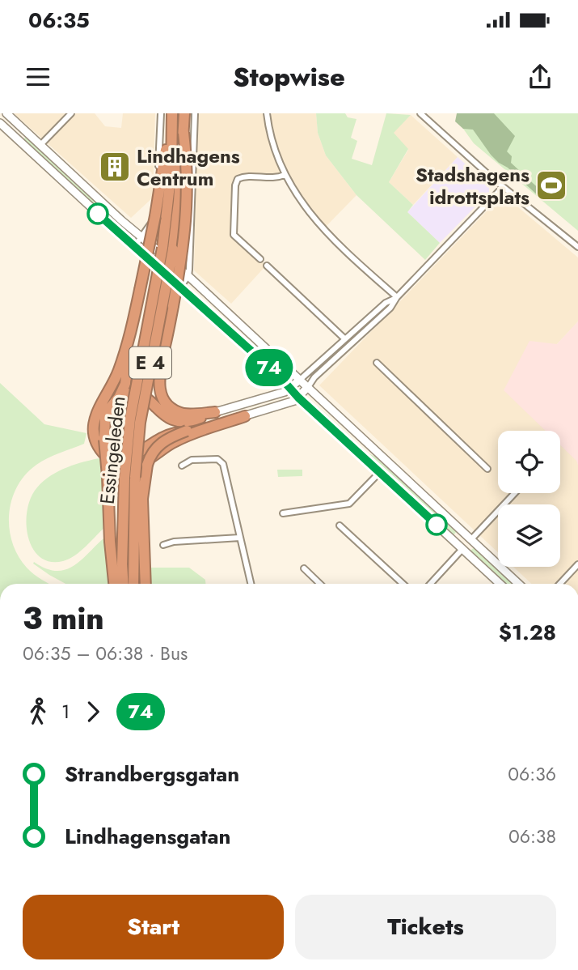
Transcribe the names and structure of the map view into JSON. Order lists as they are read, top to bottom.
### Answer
{
  "streets": {
    "highway": ["E 4", "Essingeleden"]
  },
  "crossings": [
    ["E 4", "Essingeleden"]
  ],
  "places": {
    "building": ["Lindhagens Centrum"],
    "sports": ["Stadshagens idrottsplats"]
  },
  "lines": ["bus line 74"],
  "page": {
    "status": "06:35",
    "header": "Stopwise",
    "on_map": "74",
    "heading": ["3 min", "06:35 – 06:38 · Bus", "$1.28"],
    "legs": ["1", "74"],
    "list": [
      {
        "name": "Strandbergsgatan",
        "value": "06:36"
      },
      {
        "name": "Lindhagensgatan",
        "value": "06:38"
      }
    ],
    "buttons": ["Start", "Tickets"]
  }
}
